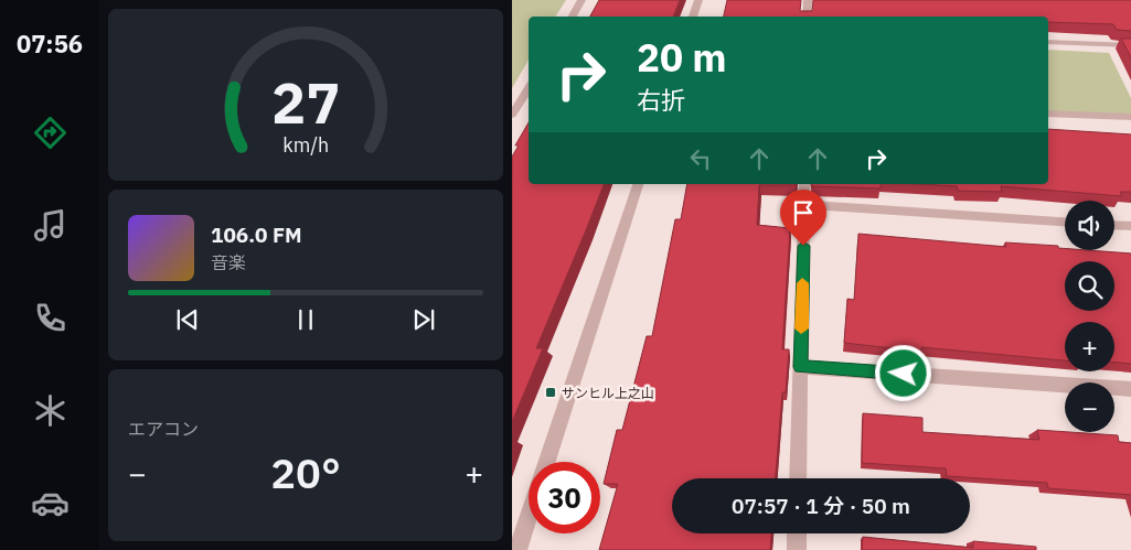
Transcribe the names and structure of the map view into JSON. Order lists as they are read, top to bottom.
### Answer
{
  "places": {
    "transit": ["サンヒル上之山"]
  },
  "page": {
    "tabs": "07:56",
    "turn": ["20 m", "右折"],
    "map_buttons": ["+", "−"],
    "song": ["106.0 FM", "音楽"],
    "tile": "エアコン",
    "heat": ["−", "20°", "+"],
    "limit": "30",
    "trip": "07:57 · 1 分 · 50 m",
    "gauge": ["27", "km/h"]
  }
}
